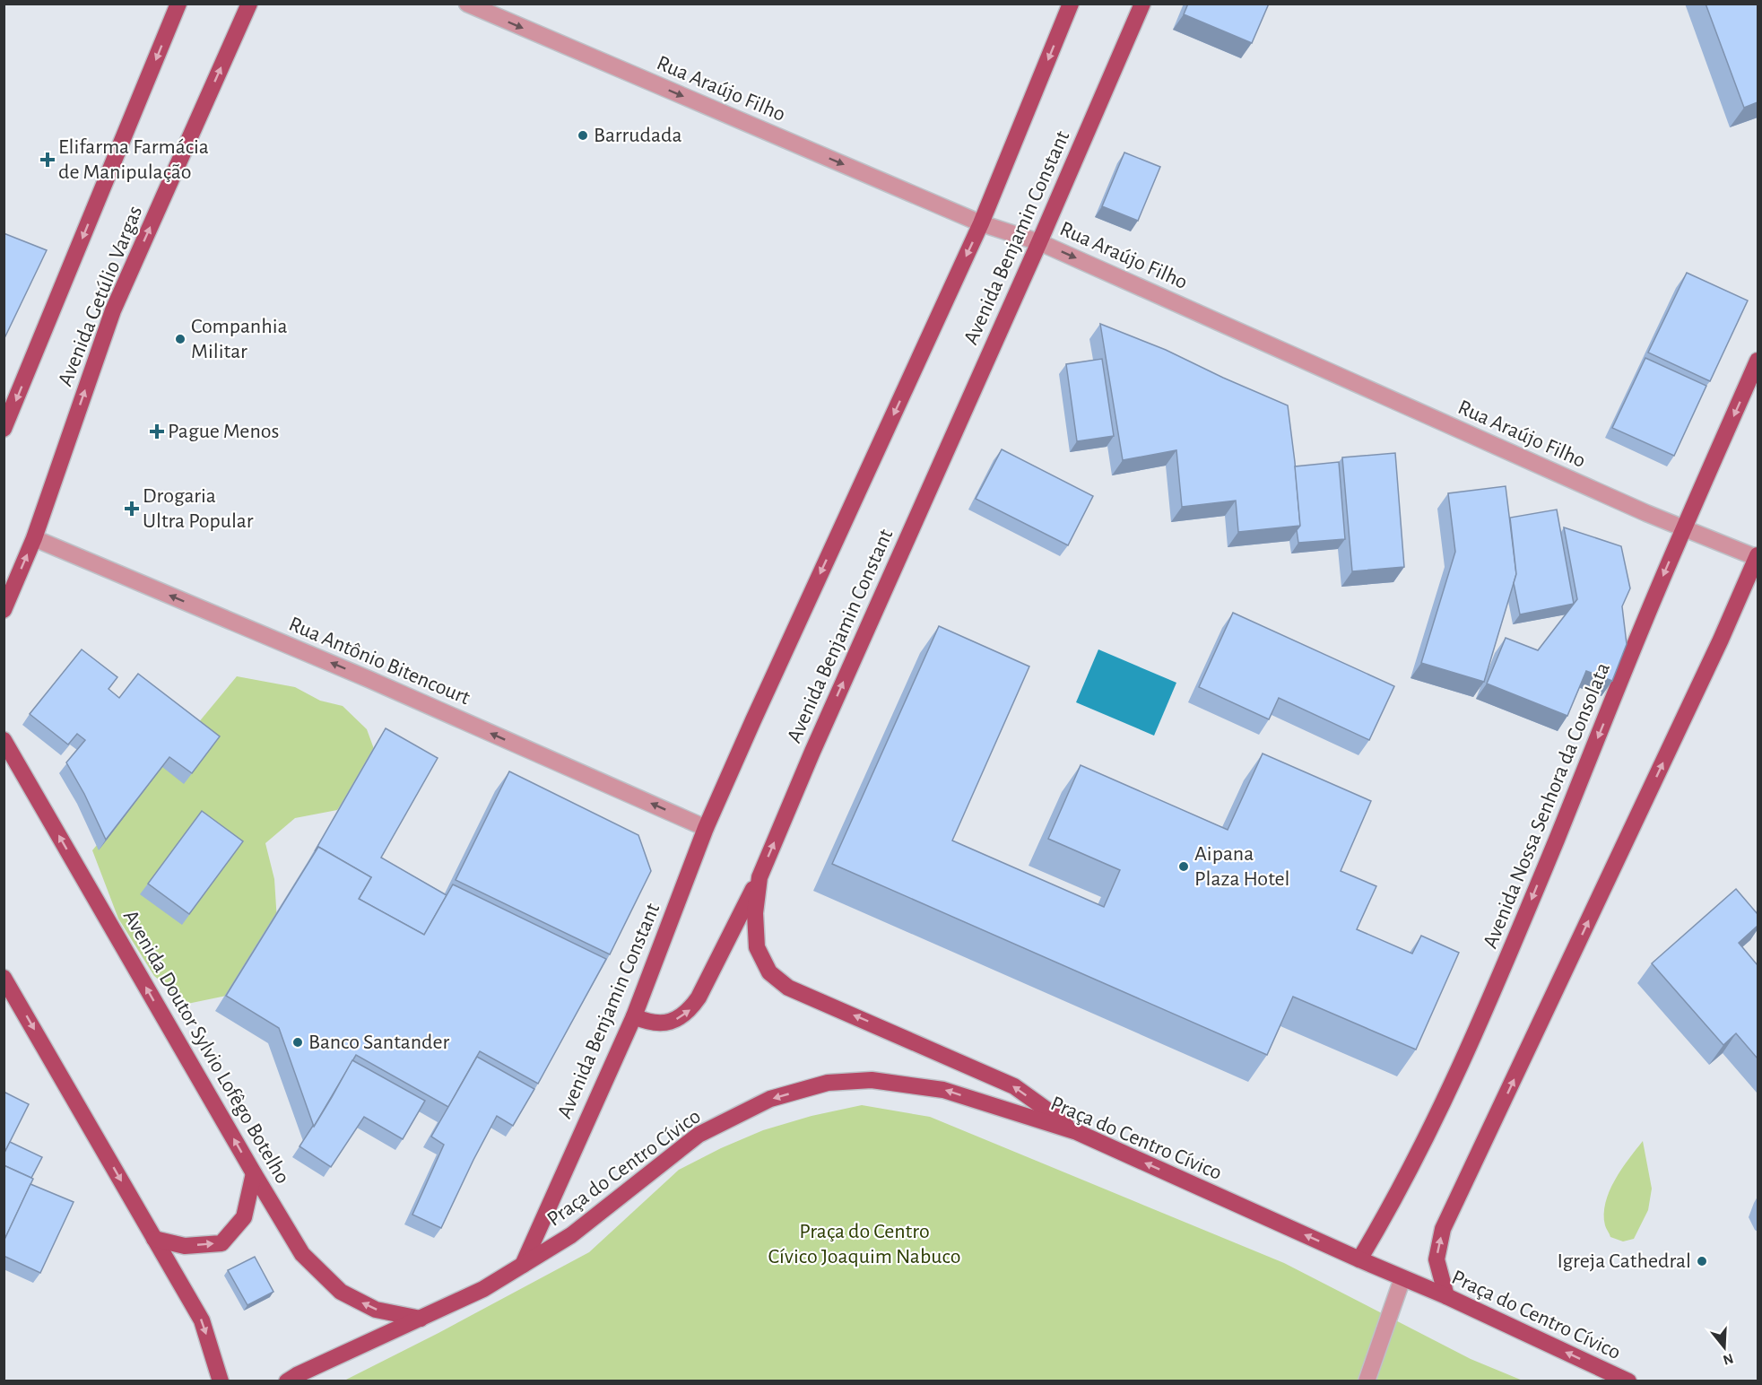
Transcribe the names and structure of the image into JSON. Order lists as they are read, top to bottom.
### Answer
{
  "streets": {
    "main road": [
      "Avenida Benjamin Constant",
      "Avenida Getúlio Vargas",
      "Avenida Nossa Senhora da Consolata",
      "Avenida Doutor Sylvio Lofêgo Botelho",
      "Praça do Centro Cívico"
    ],
    "street": ["Rua Araújo Filho", "Rua Antônio Bitencourt"]
  },
  "crossings": [
    ["Rua Araújo Filho", "Avenida Benjamin Constant"],
    ["Rua Araújo Filho", "Avenida Nossa Senhora da Consolata"],
    ["Avenida Benjamin Constant", "Rua Antônio Bitencourt"],
    ["Avenida Benjamin Constant", "Praça do Centro Cívico"],
    ["Avenida Getúlio Vargas", "Rua Antônio Bitencourt"],
    ["Avenida Nossa Senhora da Consolata", "Praça do Centro Cívico"],
    ["Avenida Doutor Sylvio Lofêgo Botelho", "Praça do Centro Cívico"]
  ],
  "one_way": ["Rua Araújo Filho", "Rua Antônio Bitencourt", "Praça do Centro Cívico"],
  "parks": ["Praça do Centro Cívico Joaquim Nabuco"],
  "places": {
    "other": [
      "Barrudada",
      "Companhia Militar",
      "Aipana Plaza Hotel",
      "Banco Santander",
      "Igreja Cathedral"
    ],
    "health": ["Elifarma Farmácia de Manipulação", "Pague Menos", "Drogaria Ultra Popular"]
  },
  "north": "bottom"
}
